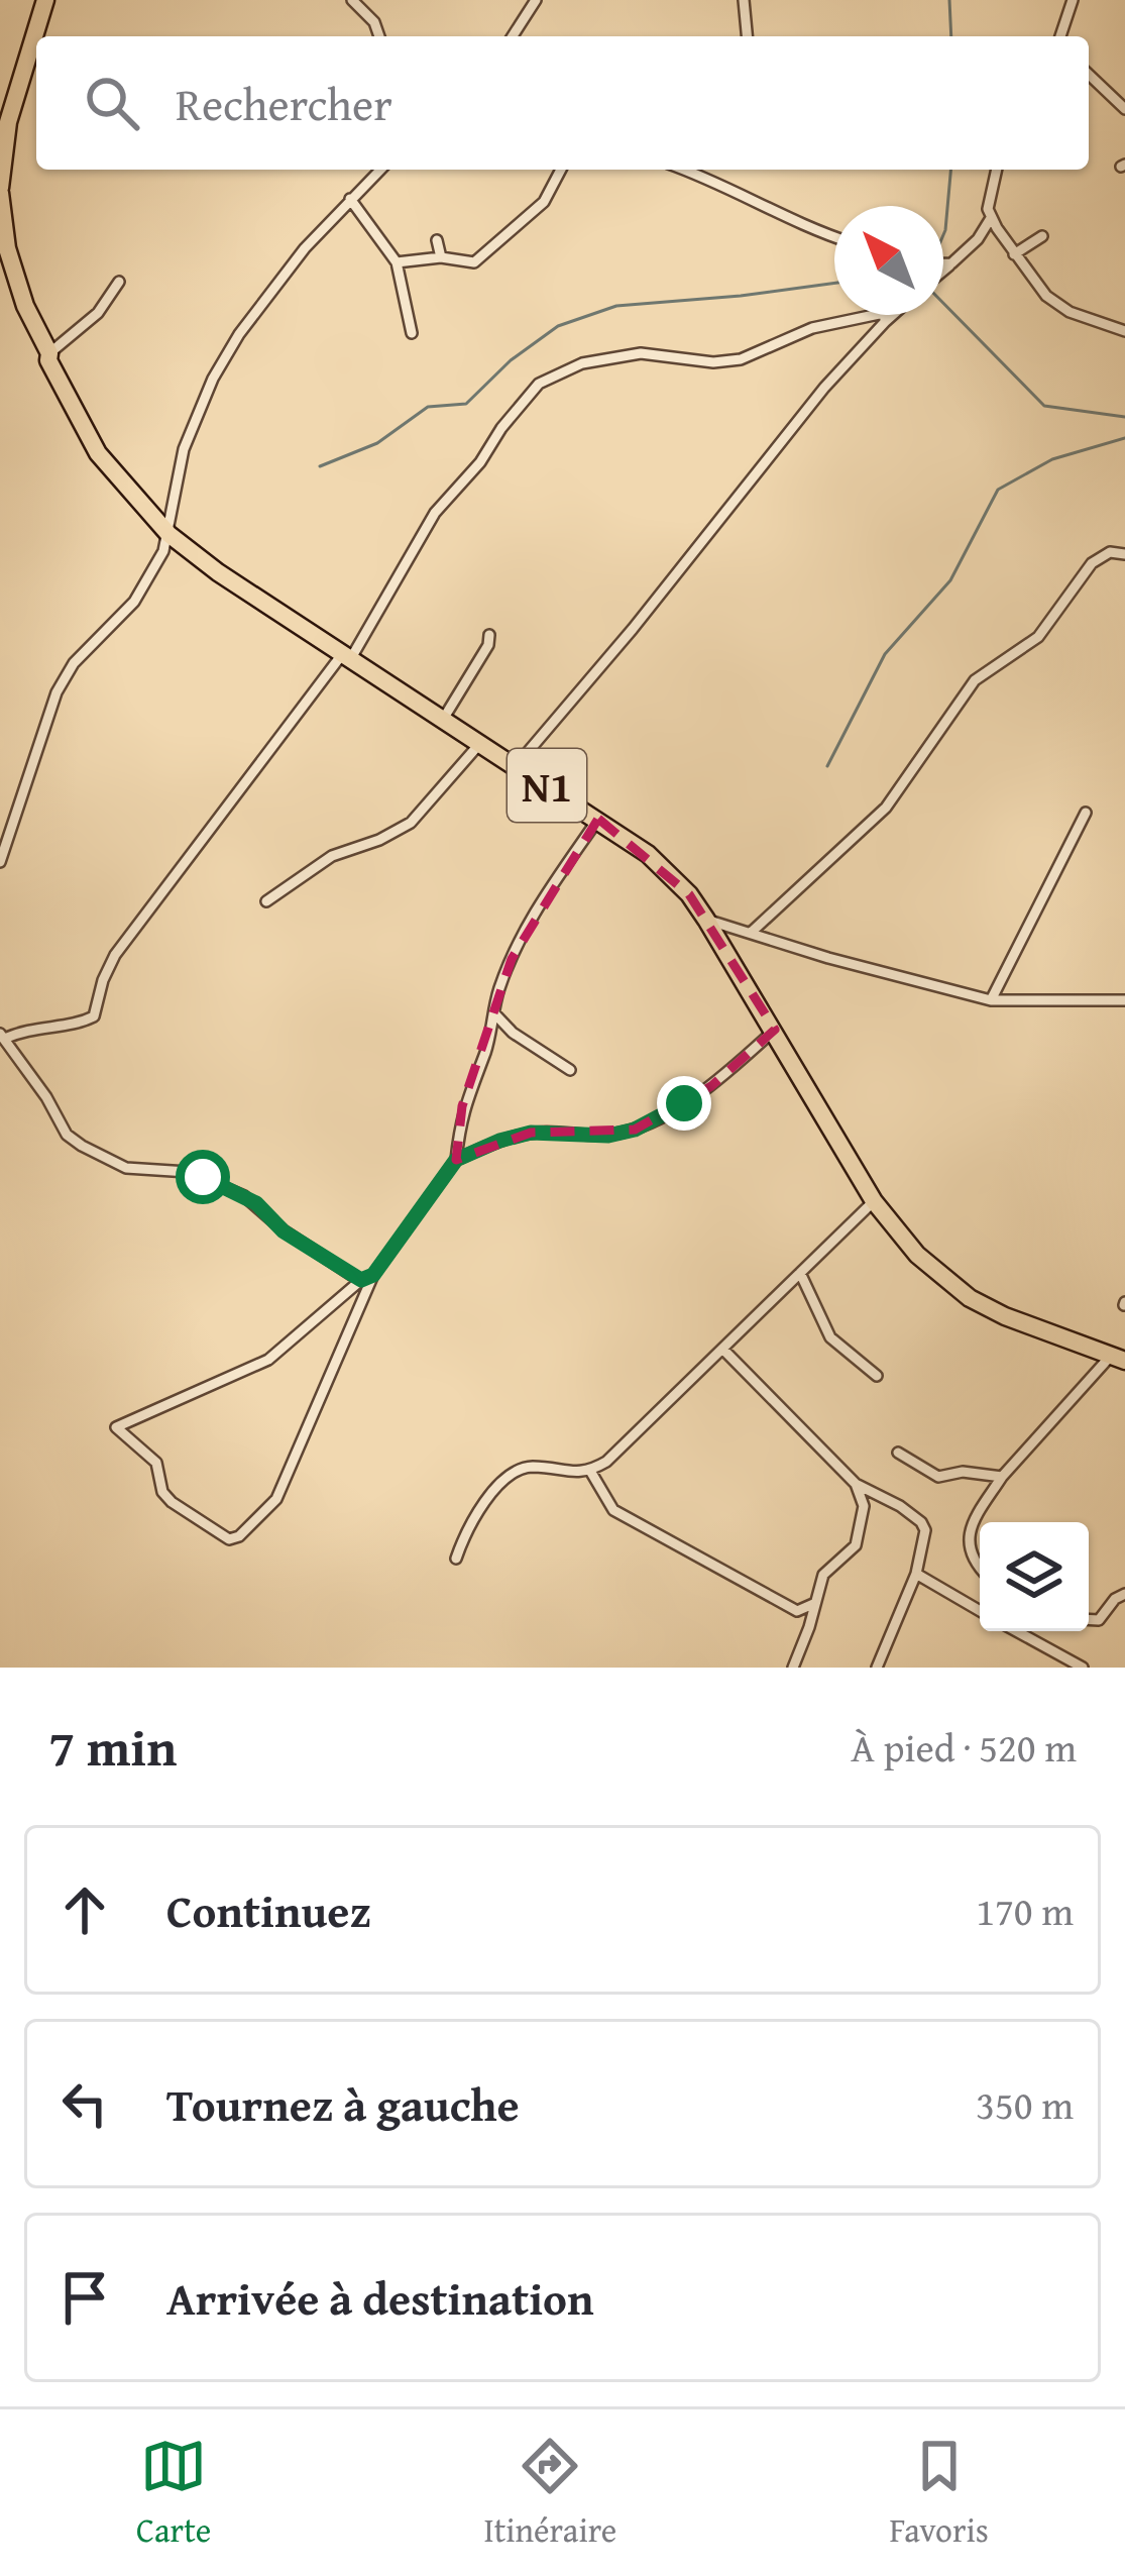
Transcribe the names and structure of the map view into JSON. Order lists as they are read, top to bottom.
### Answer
{
  "streets": {
    "highway": ["N1"]
  },
  "north": "top left",
  "page": {
    "search": "Rechercher",
    "heading": ["7 min", "À pied · 520 m"],
    "list": [
      ["Continuez", "170 m"],
      ["Tournez à gauche", "350 m"],
      "Arrivée à destination"
    ],
    "nav": ["Carte", "Itinéraire", "Favoris"]
  }
}
